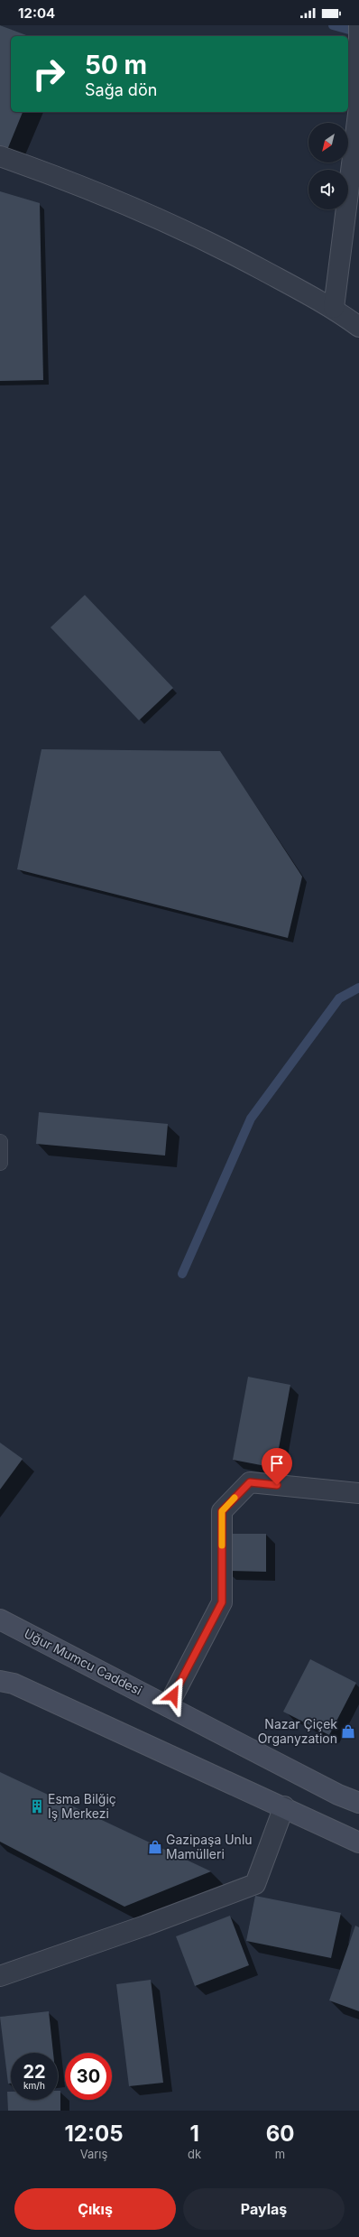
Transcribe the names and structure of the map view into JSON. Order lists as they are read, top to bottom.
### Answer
{
  "streets": {
    "main road": ["Uğur Mumcu Caddesi"]
  },
  "places": {
    "shop": ["Nazar Çiçek Organyzation", "Gazipaşa Unlu Mamülleri"],
    "building": ["Esma Bilğiç Iş Merkezi"]
  },
  "north": "bottom left",
  "page": {
    "status": "12:04",
    "turn": ["50 m", "Sağa dön"],
    "speed": "22 km/h",
    "limit": "30",
    "eta": [
      "12:05",
      "Varış",
      "1",
      "dk",
      "60",
      "m"
    ],
    "buttons": ["Çıkış", "Paylaş"]
  }
}
